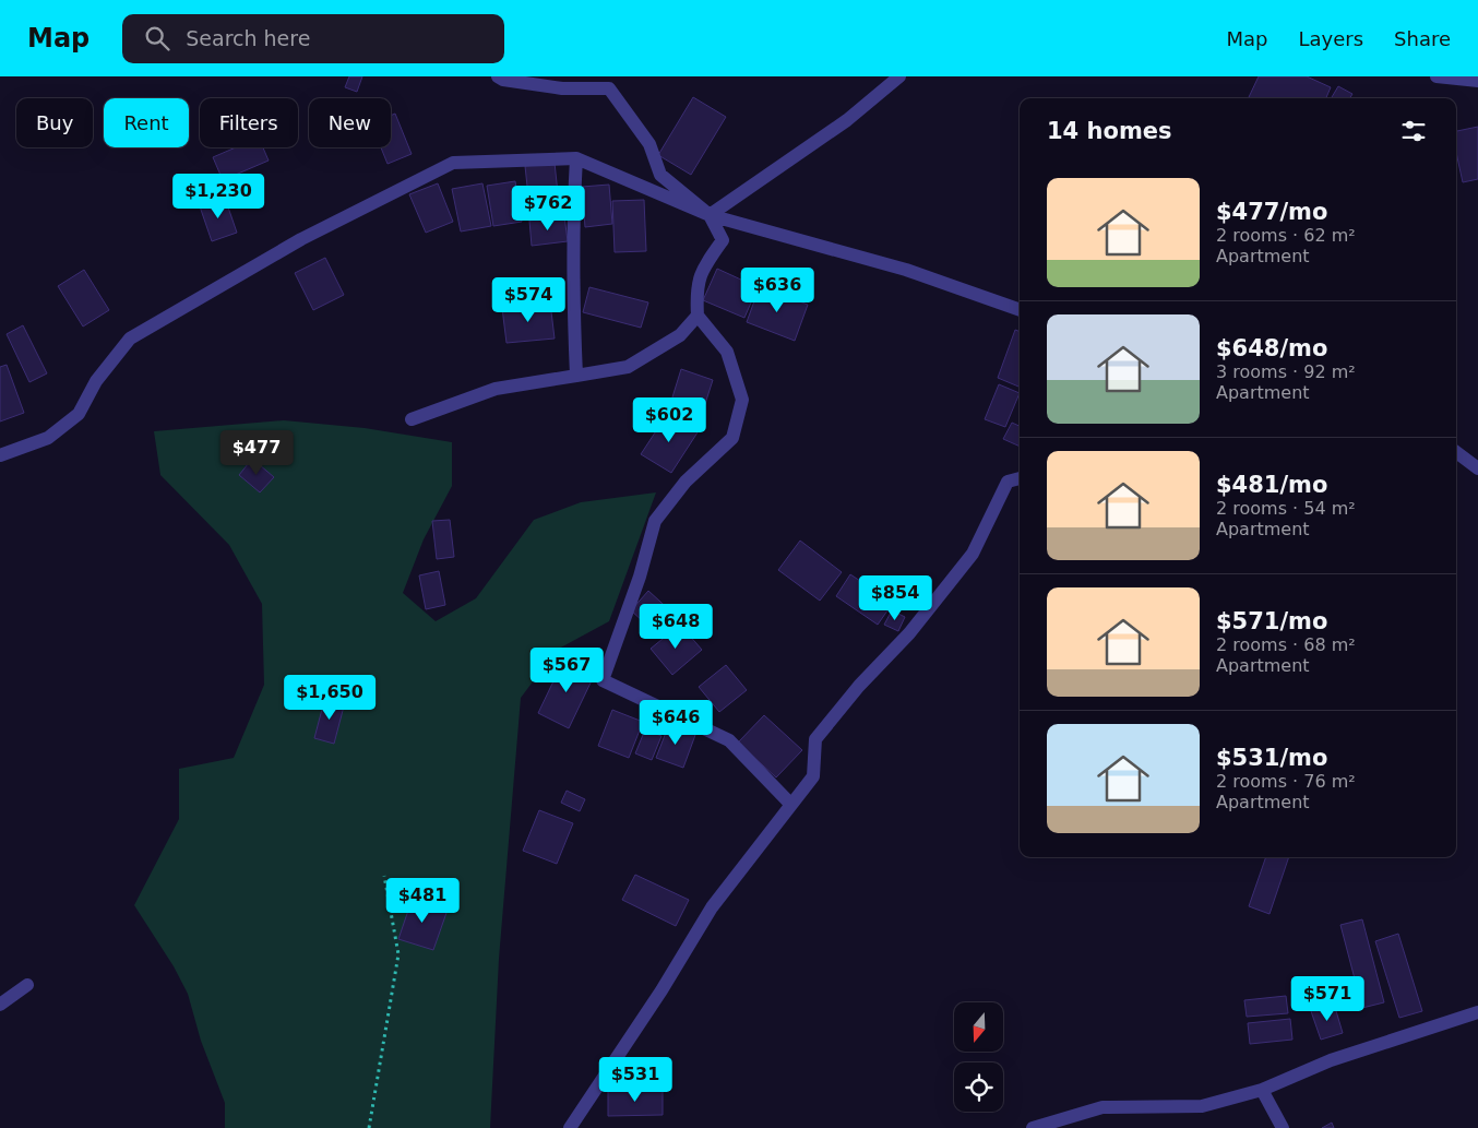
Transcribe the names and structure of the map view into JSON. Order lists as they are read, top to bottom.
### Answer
{
  "north": "bottom",
  "page": {
    "header": "Map",
    "search": "Search here",
    "nav": ["Map", "Layers", "Share"],
    "chip": [
      "Buy",
      "Rent",
      "Filters",
      "New"
    ],
    "heading": "14 homes",
    "list": [
      {
        "name": "$477/mo",
        "note": "2 rooms · 62 m² · Apartment"
      },
      {
        "name": "$648/mo",
        "note": "3 rooms · 92 m² · Apartment"
      },
      {
        "name": "$481/mo",
        "note": "2 rooms · 54 m² · Apartment"
      },
      {
        "name": "$571/mo",
        "note": "2 rooms · 68 m² · Apartment"
      },
      {
        "name": "$531/mo",
        "note": "2 rooms · 76 m² · Apartment"
      }
    ],
    "price": [
      "$1,230",
      "$762",
      "$636",
      "$574",
      "$602",
      "$477",
      "$854",
      "$648",
      "$567",
      "$1,650",
      "$646",
      "$481",
      "$571",
      "$531"
    ]
  }
}
